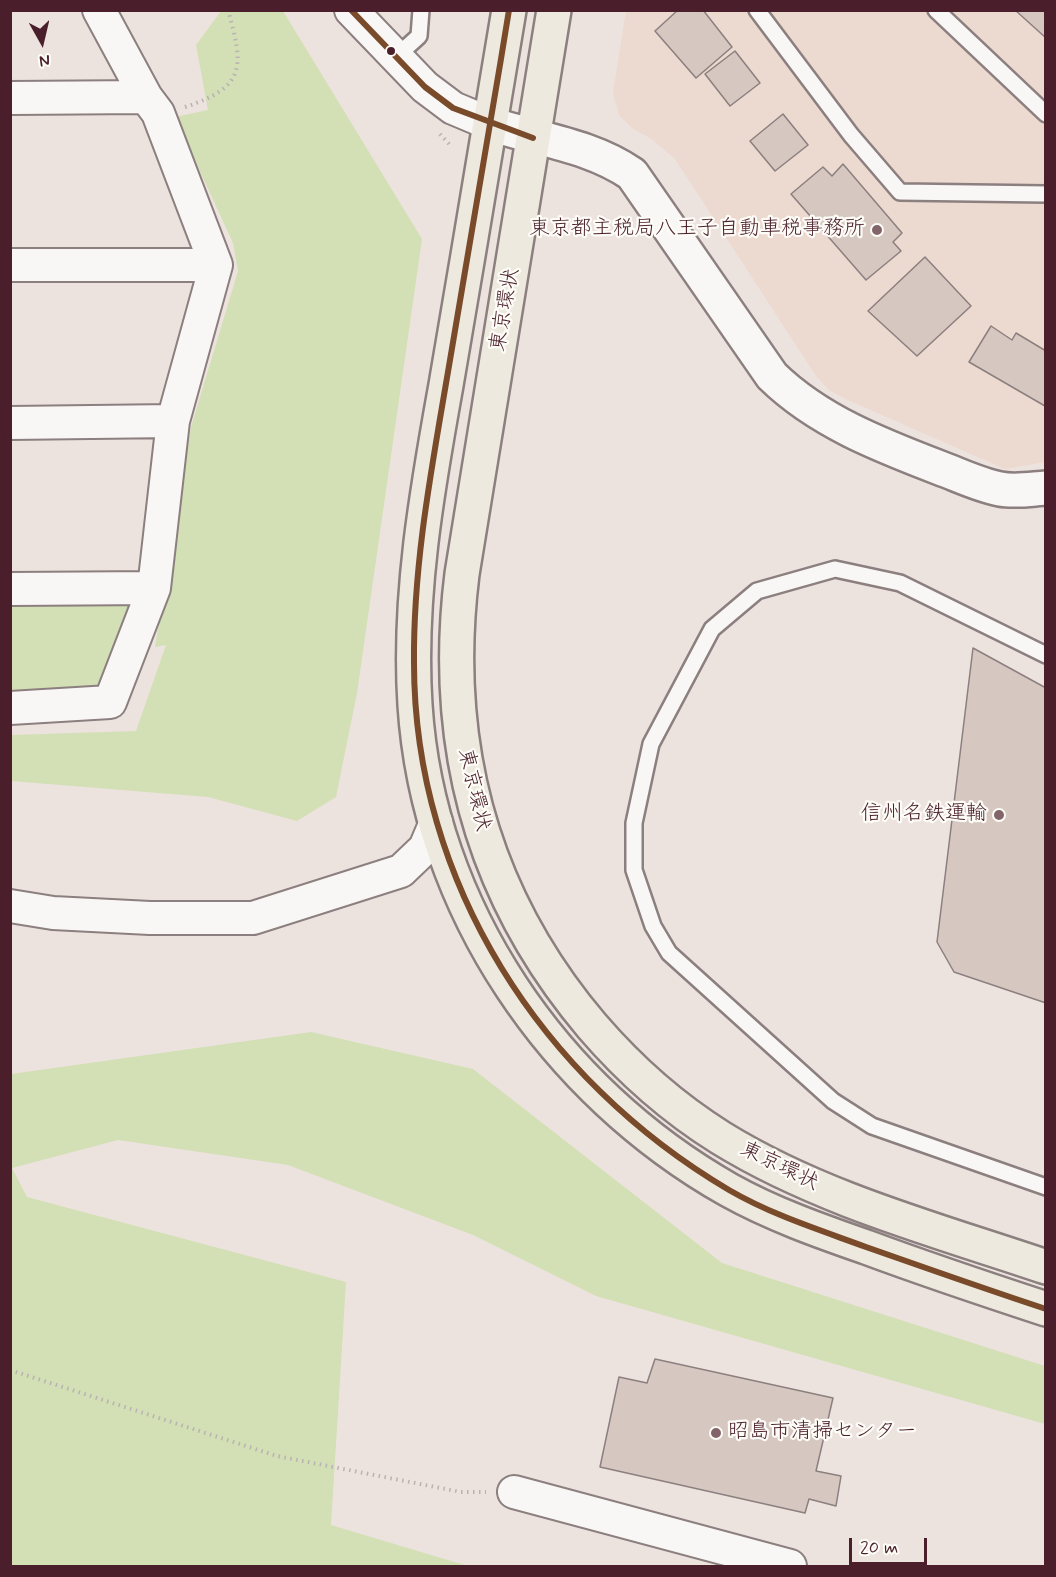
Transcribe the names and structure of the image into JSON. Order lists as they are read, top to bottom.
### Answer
{
  "streets": {
    "highway": ["東京環状"]
  },
  "places": ["東京都主税局八王子自動車税事務所", "信州名鉄運輸", "昭島市清掃センター"],
  "scale_bar": "20 m",
  "north": "bottom"
}
